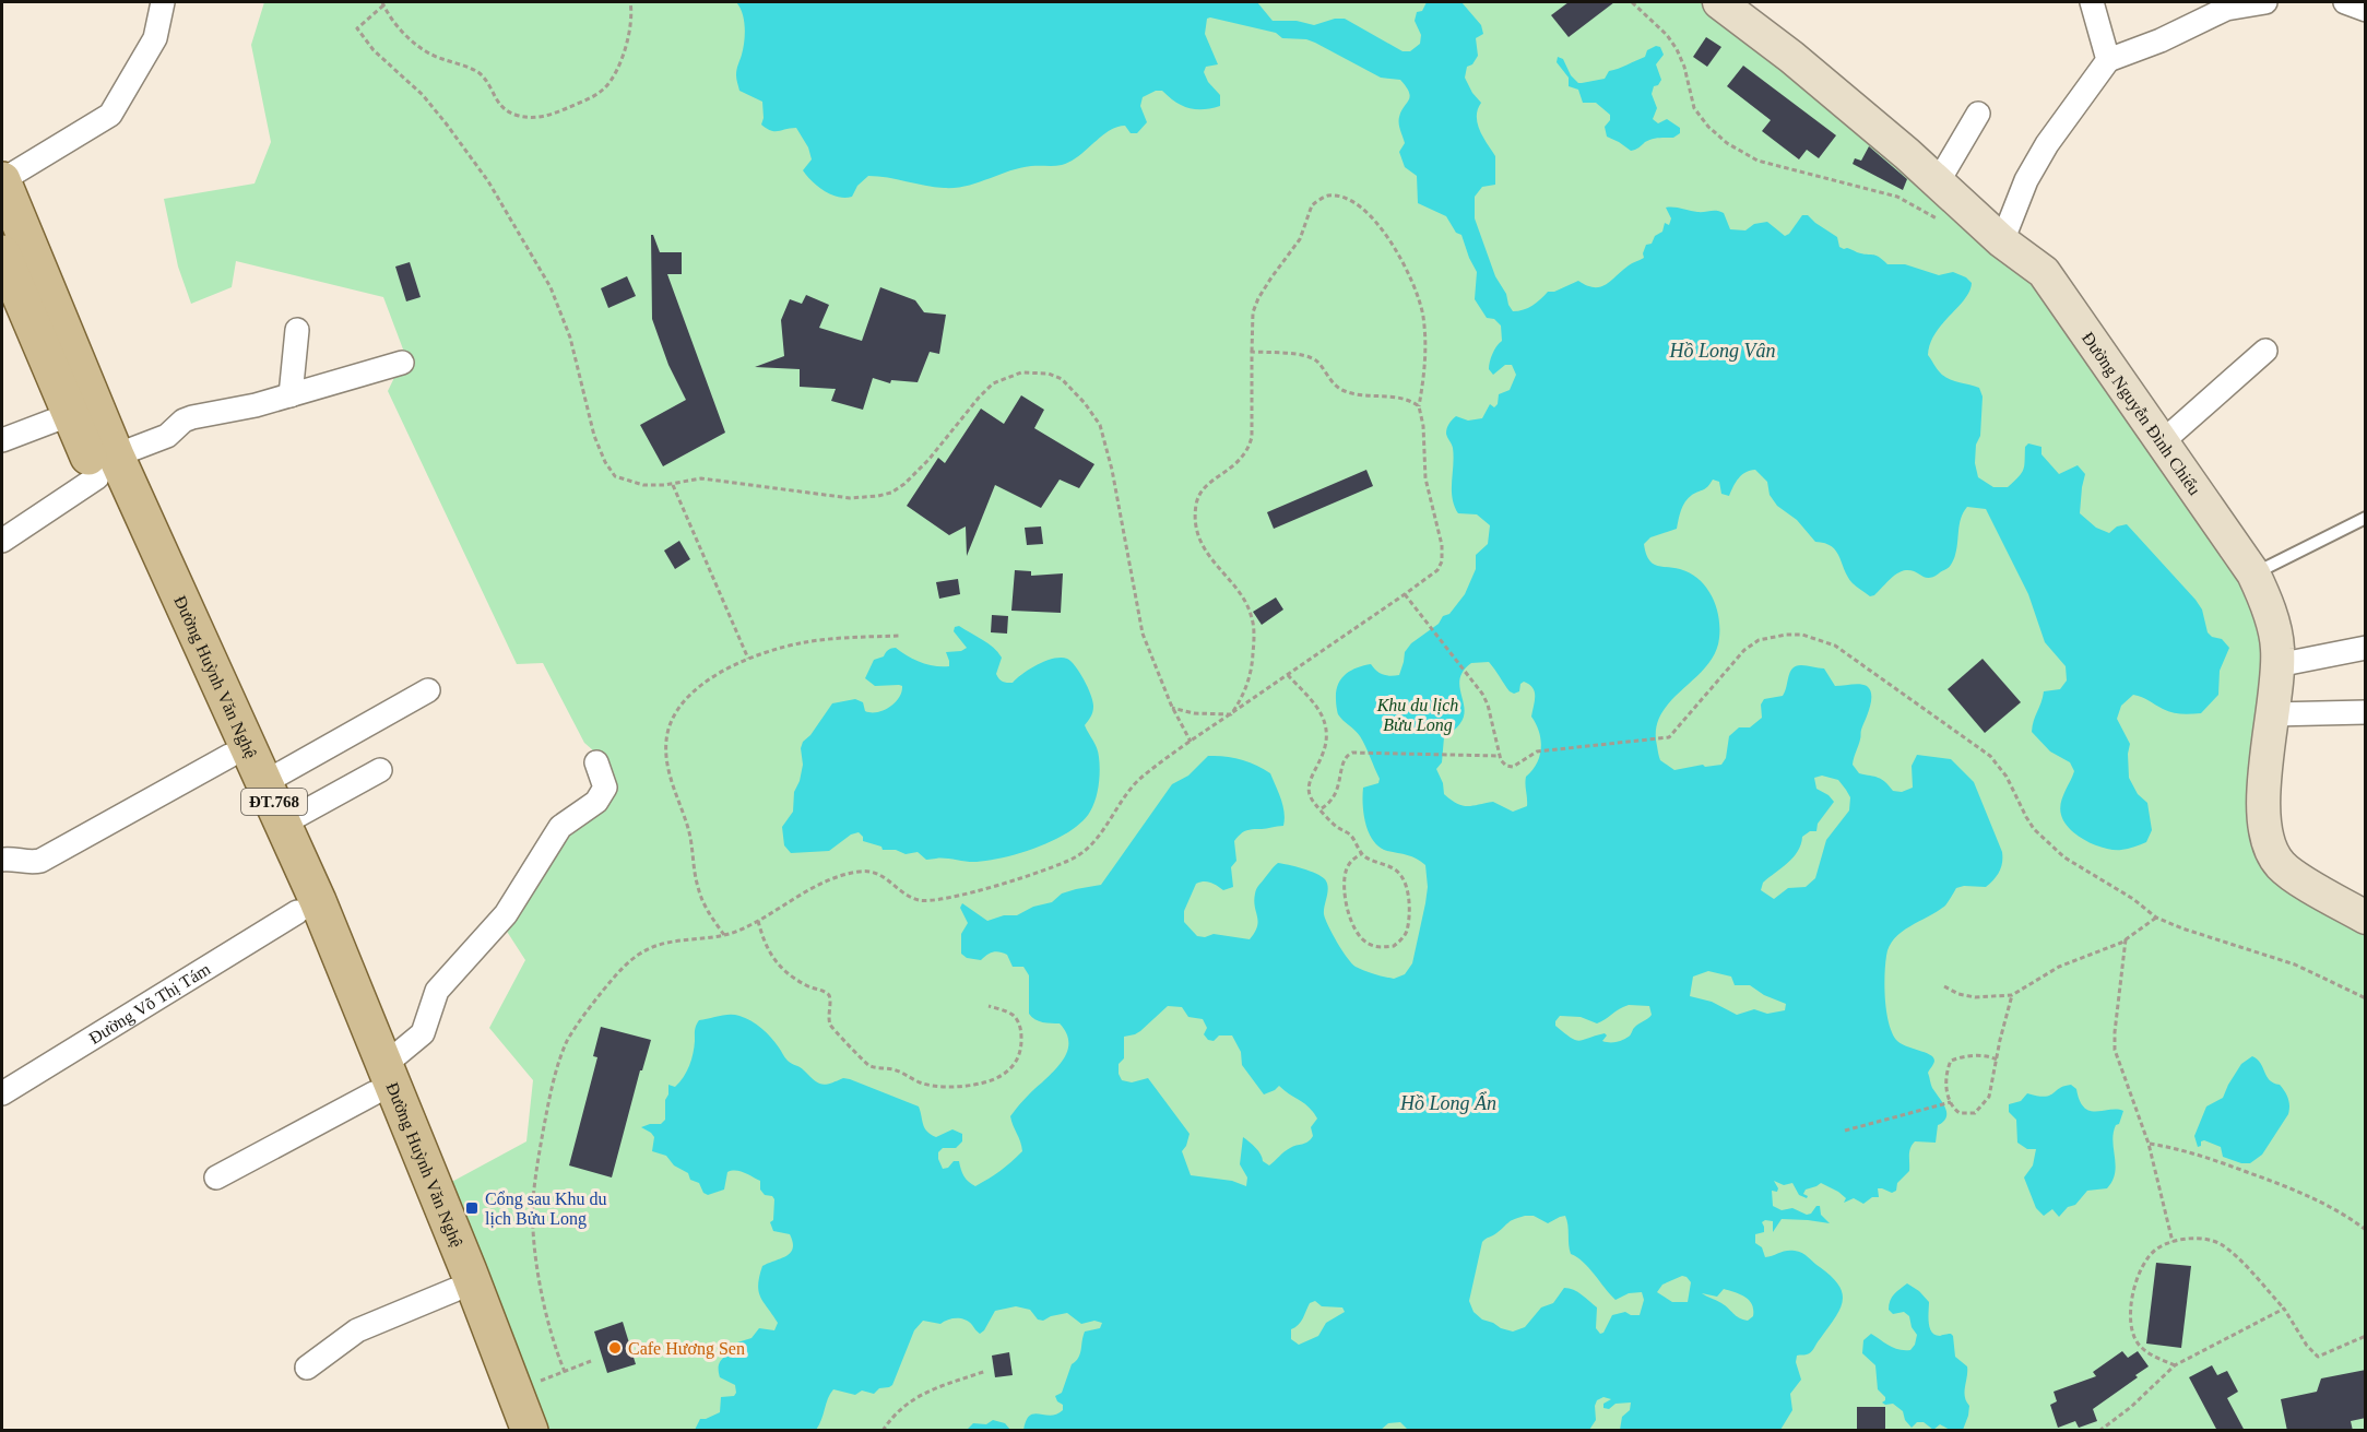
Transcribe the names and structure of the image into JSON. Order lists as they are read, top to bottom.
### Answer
{
  "streets": {
    "main road": ["Đường Nguyễn Đình Chiểu", "Đường Huỳnh Văn Nghệ", "ĐT.768"],
    "street": ["Đường Võ Thị Tám"]
  },
  "crossings": [
    ["Đường Huỳnh Văn Nghệ", "Đường Võ Thị Tám"]
  ],
  "water": ["Hồ Long Vân", "Hồ Long Ẩn"],
  "parks": ["Khu du lịch Bửu Long"],
  "places": {
    "transit": ["Cổng sau Khu du lịch Bửu Long"],
    "other": ["Cafe Hương Sen"]
  }
}
